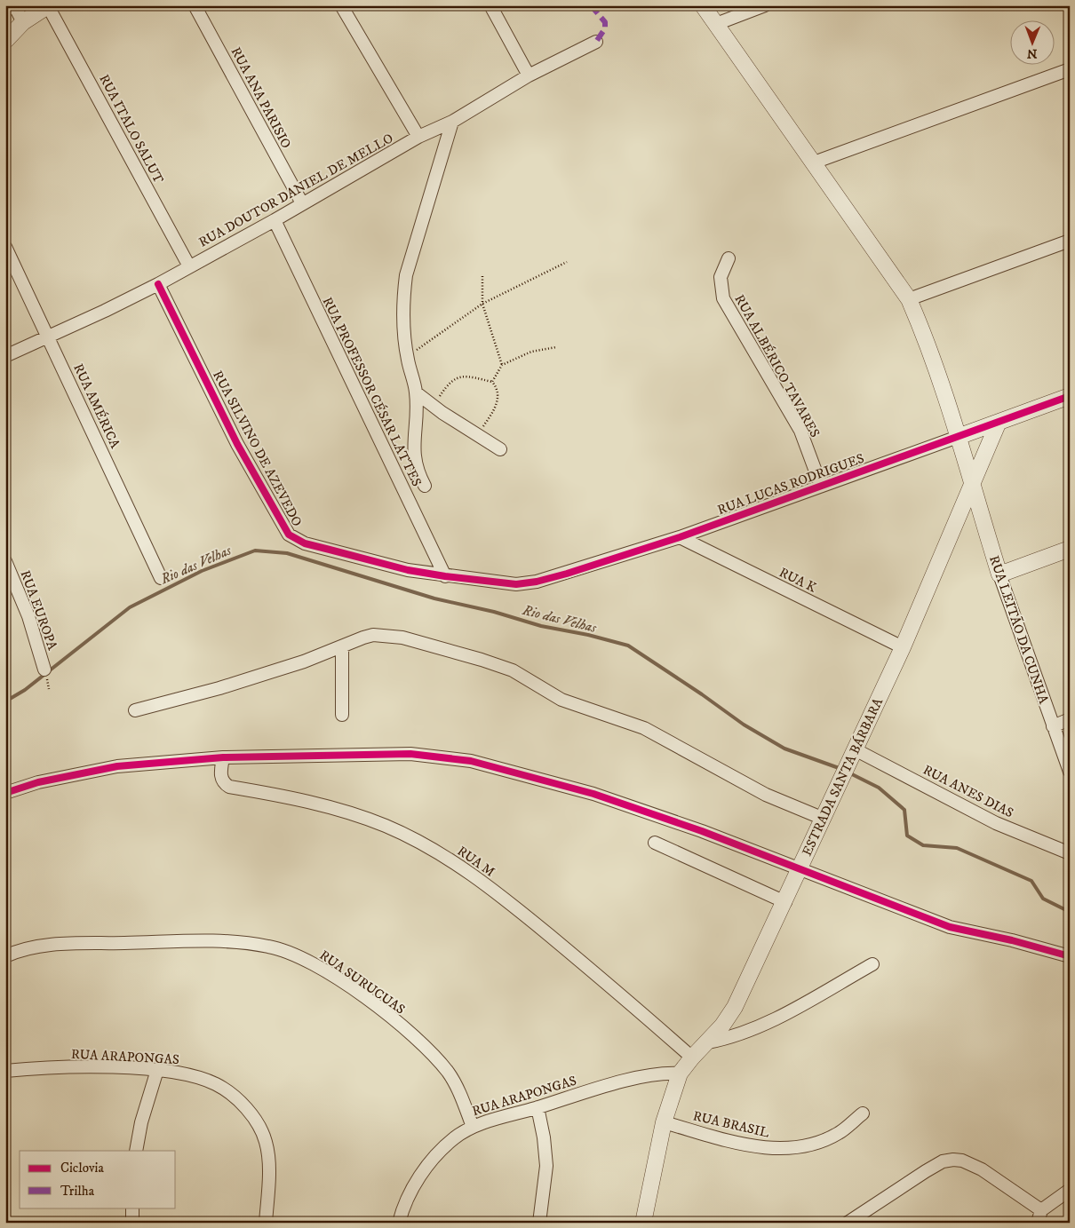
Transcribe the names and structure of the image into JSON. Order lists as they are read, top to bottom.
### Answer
{
  "streets": {
    "street": [
      "RUA ANA PARISIO",
      "RUA ITALO SALUT",
      "RUA DOUTOR DANIEL DE MELLO",
      "RUA ALBÉRICO TAVARES",
      "RUA PROFESSOR CÉSAR LATTES",
      "RUA AMÉRICA",
      "RUA SILVINO DE AZEVEDO",
      "RUA LUCAS RODRIGUES",
      "RUA K",
      "RUA EUROPA",
      "RUA LEITÃO DA CUNHA",
      "ESTRADA SANTA BÁRBARA",
      "RUA ANES DIAS",
      "RUA M",
      "RUA SURUCUAS",
      "RUA ARAPONGAS",
      "RUA BRASIL"
    ]
  },
  "crossings": [
    ["RUA ANA PARISIO", "RUA DOUTOR DANIEL DE MELLO"],
    ["RUA ITALO SALUT", "RUA DOUTOR DANIEL DE MELLO"],
    ["RUA DOUTOR DANIEL DE MELLO", "RUA PROFESSOR CÉSAR LATTES"],
    ["RUA DOUTOR DANIEL DE MELLO", "RUA AMÉRICA"],
    ["RUA DOUTOR DANIEL DE MELLO", "RUA SILVINO DE AZEVEDO"],
    ["RUA ALBÉRICO TAVARES", "RUA LUCAS RODRIGUES"],
    ["RUA PROFESSOR CÉSAR LATTES", "RUA SILVINO DE AZEVEDO"],
    ["RUA SILVINO DE AZEVEDO", "RUA LUCAS RODRIGUES"],
    ["RUA LUCAS RODRIGUES", "RUA K"],
    ["RUA LUCAS RODRIGUES", "RUA LEITÃO DA CUNHA"],
    ["RUA LUCAS RODRIGUES", "ESTRADA SANTA BÁRBARA"],
    ["RUA K", "ESTRADA SANTA BÁRBARA"],
    ["RUA LEITÃO DA CUNHA", "ESTRADA SANTA BÁRBARA"],
    ["ESTRADA SANTA BÁRBARA", "RUA ANES DIAS"],
    ["ESTRADA SANTA BÁRBARA", "RUA M"],
    ["ESTRADA SANTA BÁRBARA", "RUA ARAPONGAS"],
    ["ESTRADA SANTA BÁRBARA", "RUA BRASIL"],
    ["RUA SURUCUAS", "RUA ARAPONGAS"]
  ],
  "water": ["Rio das Velhas"],
  "legend": ["Ciclovia", "Trilha"],
  "north": "bottom"
}
